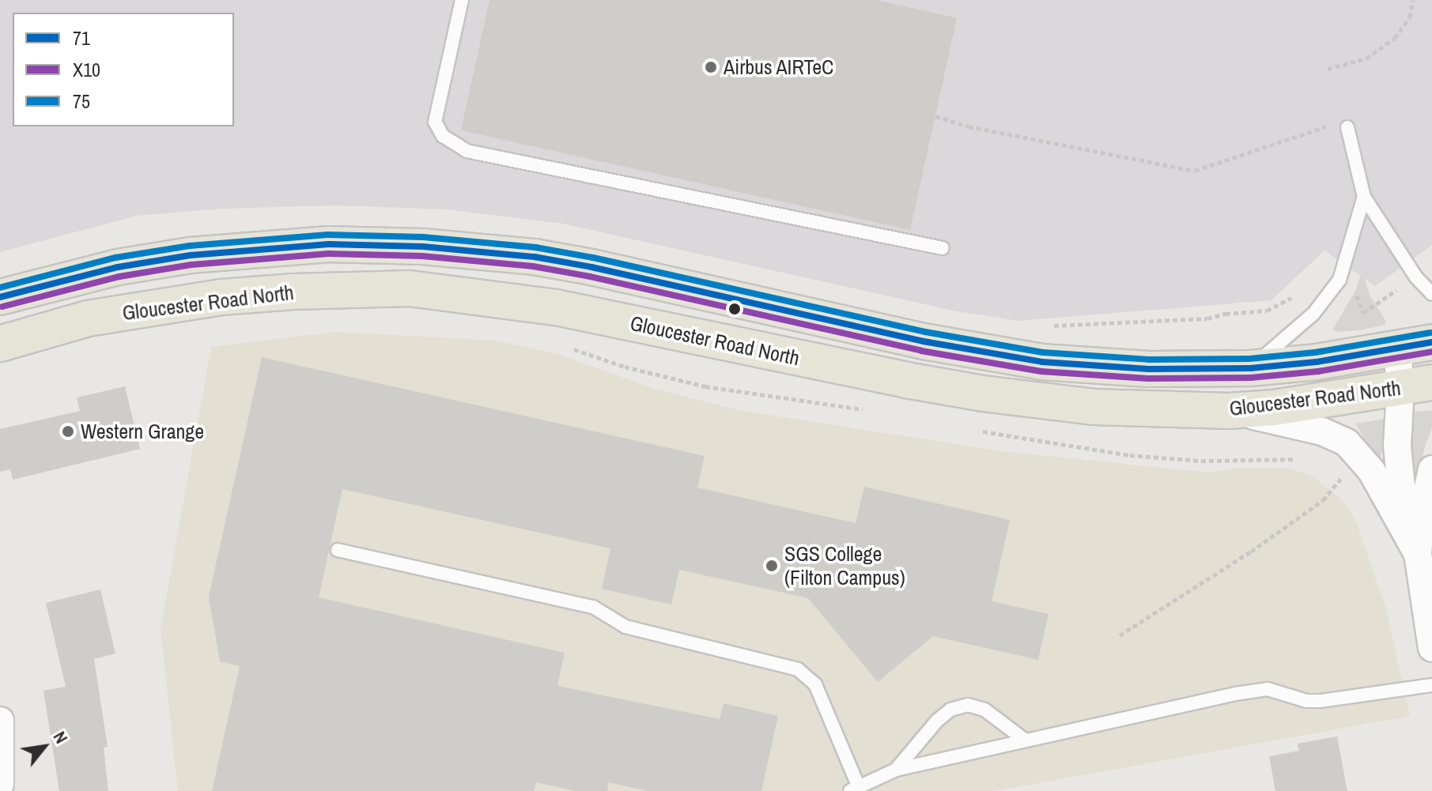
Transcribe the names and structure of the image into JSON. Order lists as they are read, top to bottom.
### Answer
{
  "streets": {
    "main road": ["Gloucester Road North"]
  },
  "places": ["Airbus AIRTeC", "Western Grange", "SGS College (Filton Campus)"],
  "lines": ["transit line 75", "transit line 71", "transit line X10"],
  "legend": ["71", "X10", "75"],
  "north": "top right"
}
